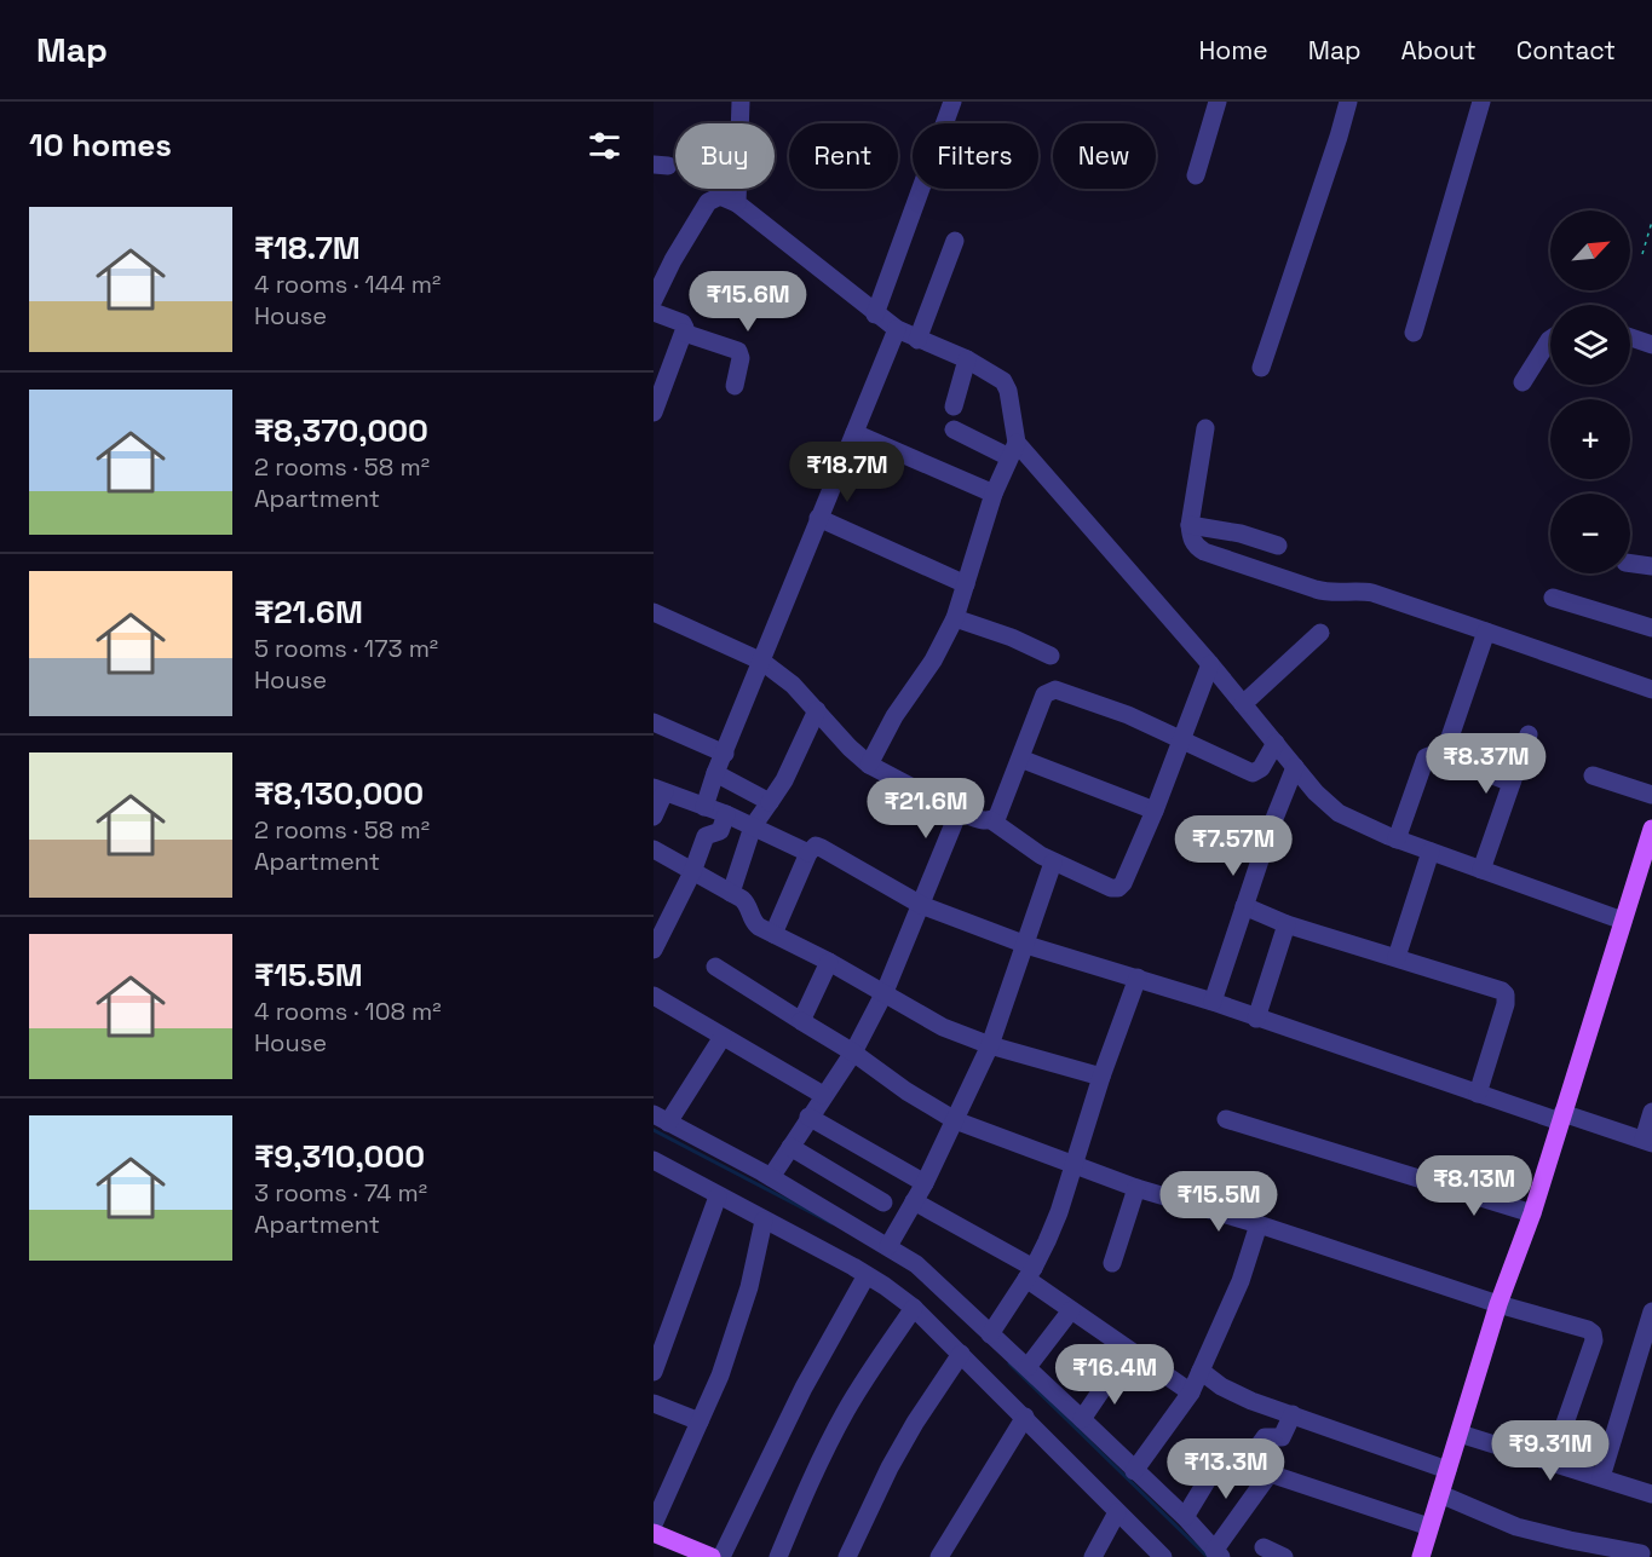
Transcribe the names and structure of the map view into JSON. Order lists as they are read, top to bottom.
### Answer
{
  "north": "top right",
  "page": {
    "header": "Map",
    "nav": [
      "Home",
      "Map",
      "About",
      "Contact"
    ],
    "heading": "10 homes",
    "chip": [
      "Buy",
      "Rent",
      "Filters",
      "New"
    ],
    "list": [
      {
        "name": "₹18.7M",
        "note": "4 rooms · 144 m² · House"
      },
      {
        "name": "₹8,370,000",
        "note": "2 rooms · 58 m² · Apartment"
      },
      {
        "name": "₹21.6M",
        "note": "5 rooms · 173 m² · House"
      },
      {
        "name": "₹8,130,000",
        "note": "2 rooms · 58 m² · Apartment"
      },
      {
        "name": "₹15.5M",
        "note": "4 rooms · 108 m² · House"
      },
      {
        "name": "₹9,310,000",
        "note": "3 rooms · 74 m² · Apartment"
      }
    ],
    "map_buttons": ["+", "−"],
    "price": [
      "₹15.6M",
      "₹18.7M",
      "₹8.37M",
      "₹21.6M",
      "₹7.57M",
      "₹8.13M",
      "₹15.5M",
      "₹16.4M",
      "₹9.31M",
      "₹13.3M"
    ]
  }
}
